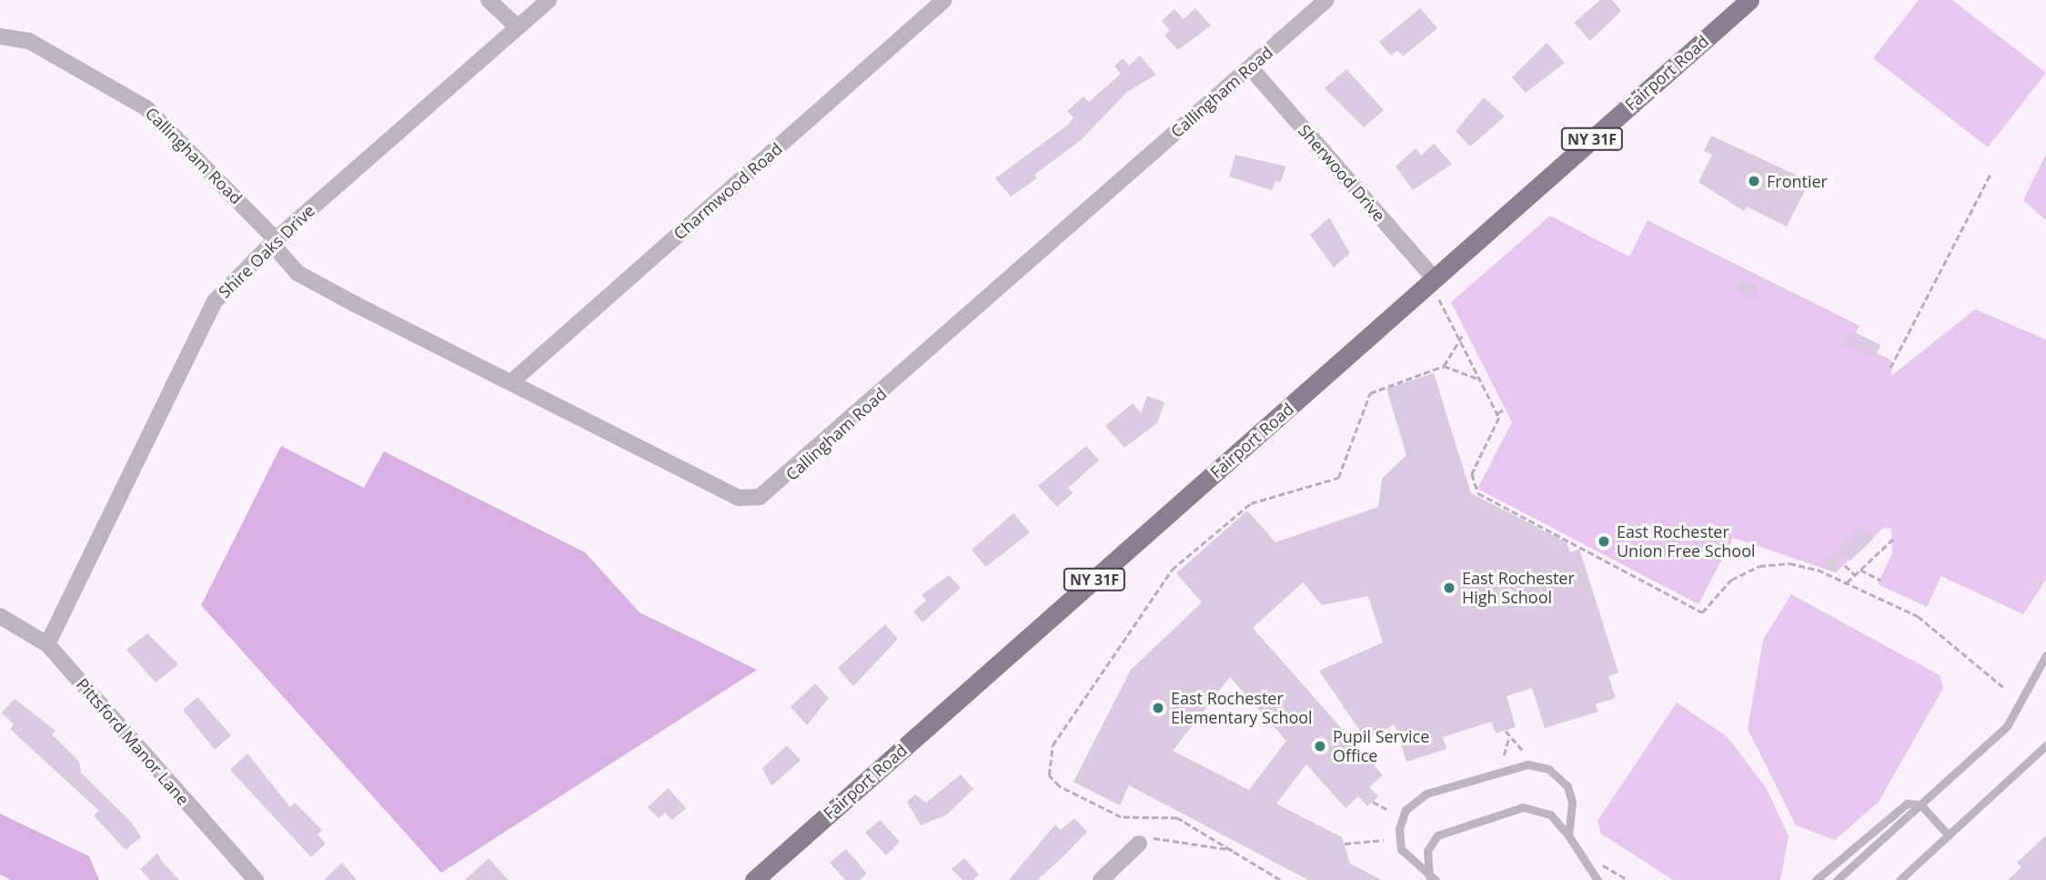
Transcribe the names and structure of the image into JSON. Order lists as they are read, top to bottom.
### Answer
{
  "streets": {
    "main road": ["Fairport Road", "NY 31F"],
    "street": [
      "Callingham Road",
      "Sherwood Drive",
      "Charmwood Road",
      "Shire Oaks Drive",
      "Pittsford Manor Lane"
    ]
  },
  "crossings": [
    ["Fairport Road", "Sherwood Drive"],
    ["Callingham Road", "Sherwood Drive"],
    ["Callingham Road", "Charmwood Road"],
    ["Callingham Road", "Shire Oaks Drive"],
    ["Shire Oaks Drive", "Pittsford Manor Lane"]
  ],
  "places": [
    "Frontier",
    "East Rochester Union Free School",
    "East Rochester High School",
    "East Rochester Elementary School",
    "Pupil Service Office"
  ]
}
